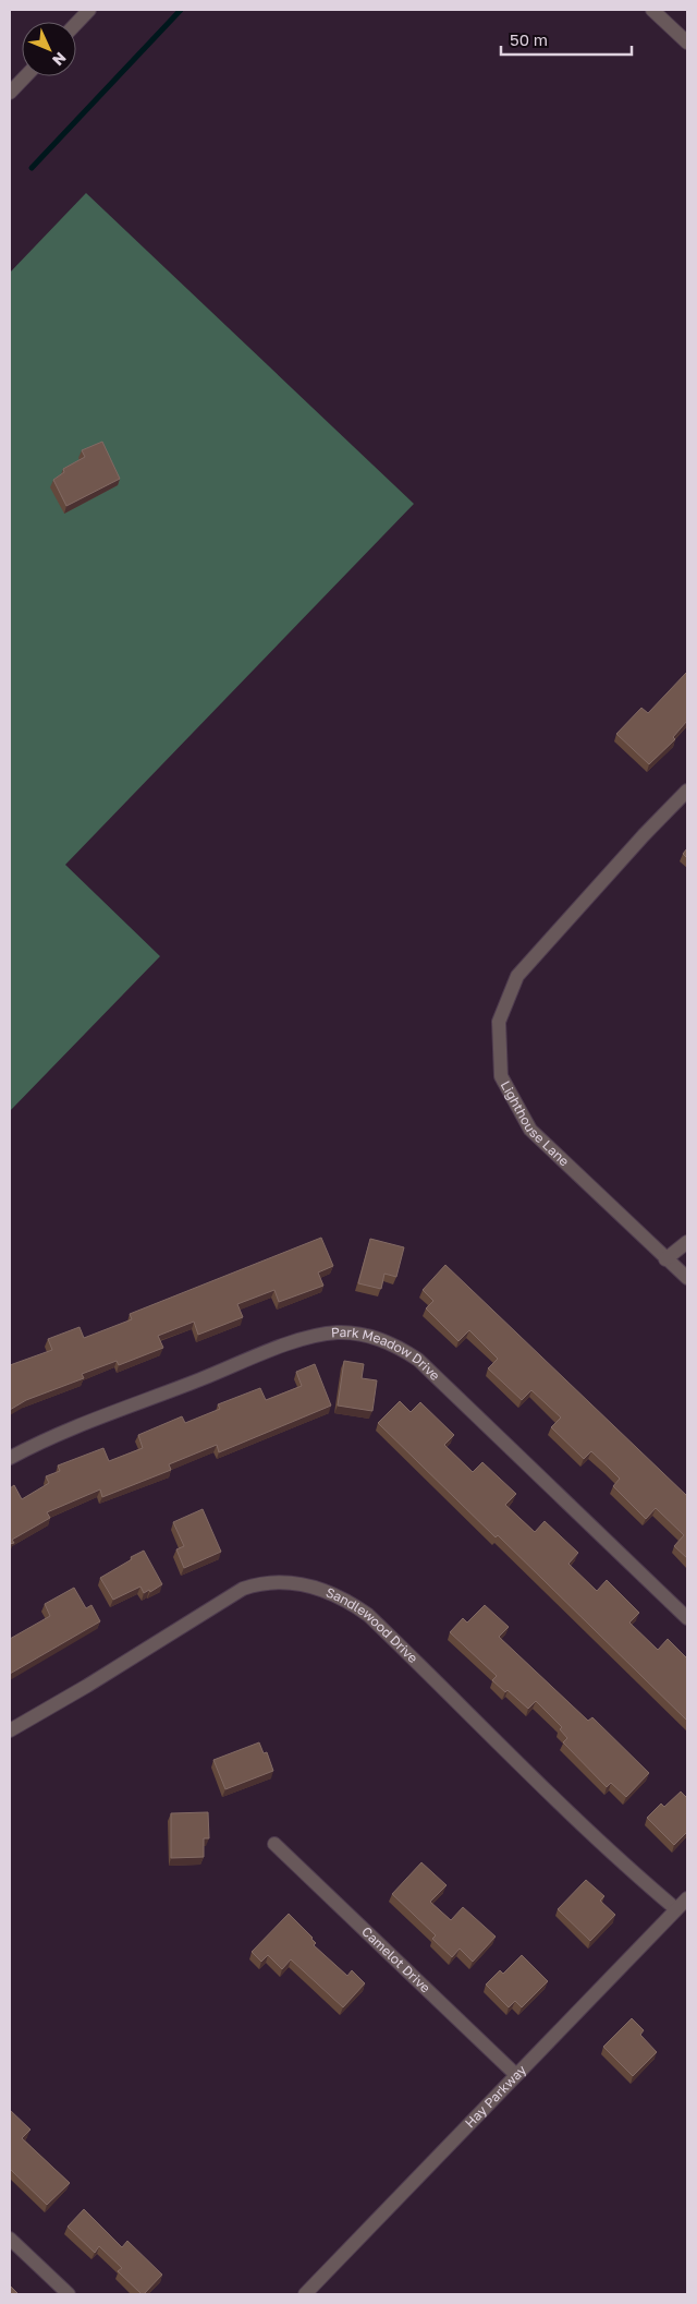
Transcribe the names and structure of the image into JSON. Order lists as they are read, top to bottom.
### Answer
{
  "streets": {
    "street": [
      "Lighthouse Lane",
      "Park Meadow Drive",
      "Sandlewood Drive",
      "Camelot Drive",
      "Hay Parkway"
    ]
  },
  "crossings": [
    ["Sandlewood Drive", "Hay Parkway"],
    ["Camelot Drive", "Hay Parkway"]
  ],
  "scale_bar": "50 m",
  "north": "bottom right"
}
